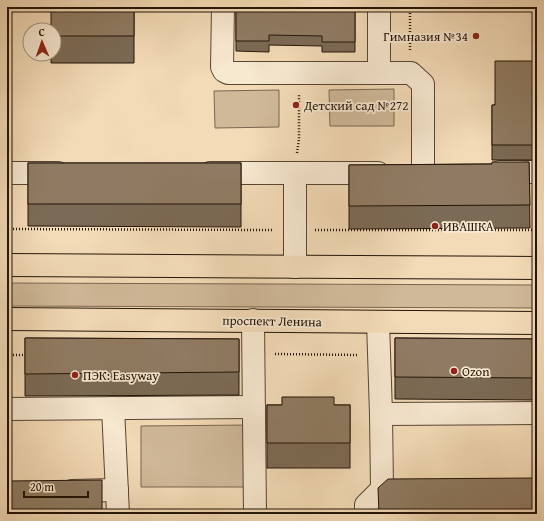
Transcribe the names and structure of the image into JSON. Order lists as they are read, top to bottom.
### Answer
{
  "streets": {
    "main road": ["проспект Ленина"]
  },
  "places": [
    "Гимназия №34",
    "Детский сад №272",
    "ИВАШКА",
    "Ozon",
    "ПЭК: Easyway"
  ],
  "scale_bar": "20 m",
  "north": "top"
}
